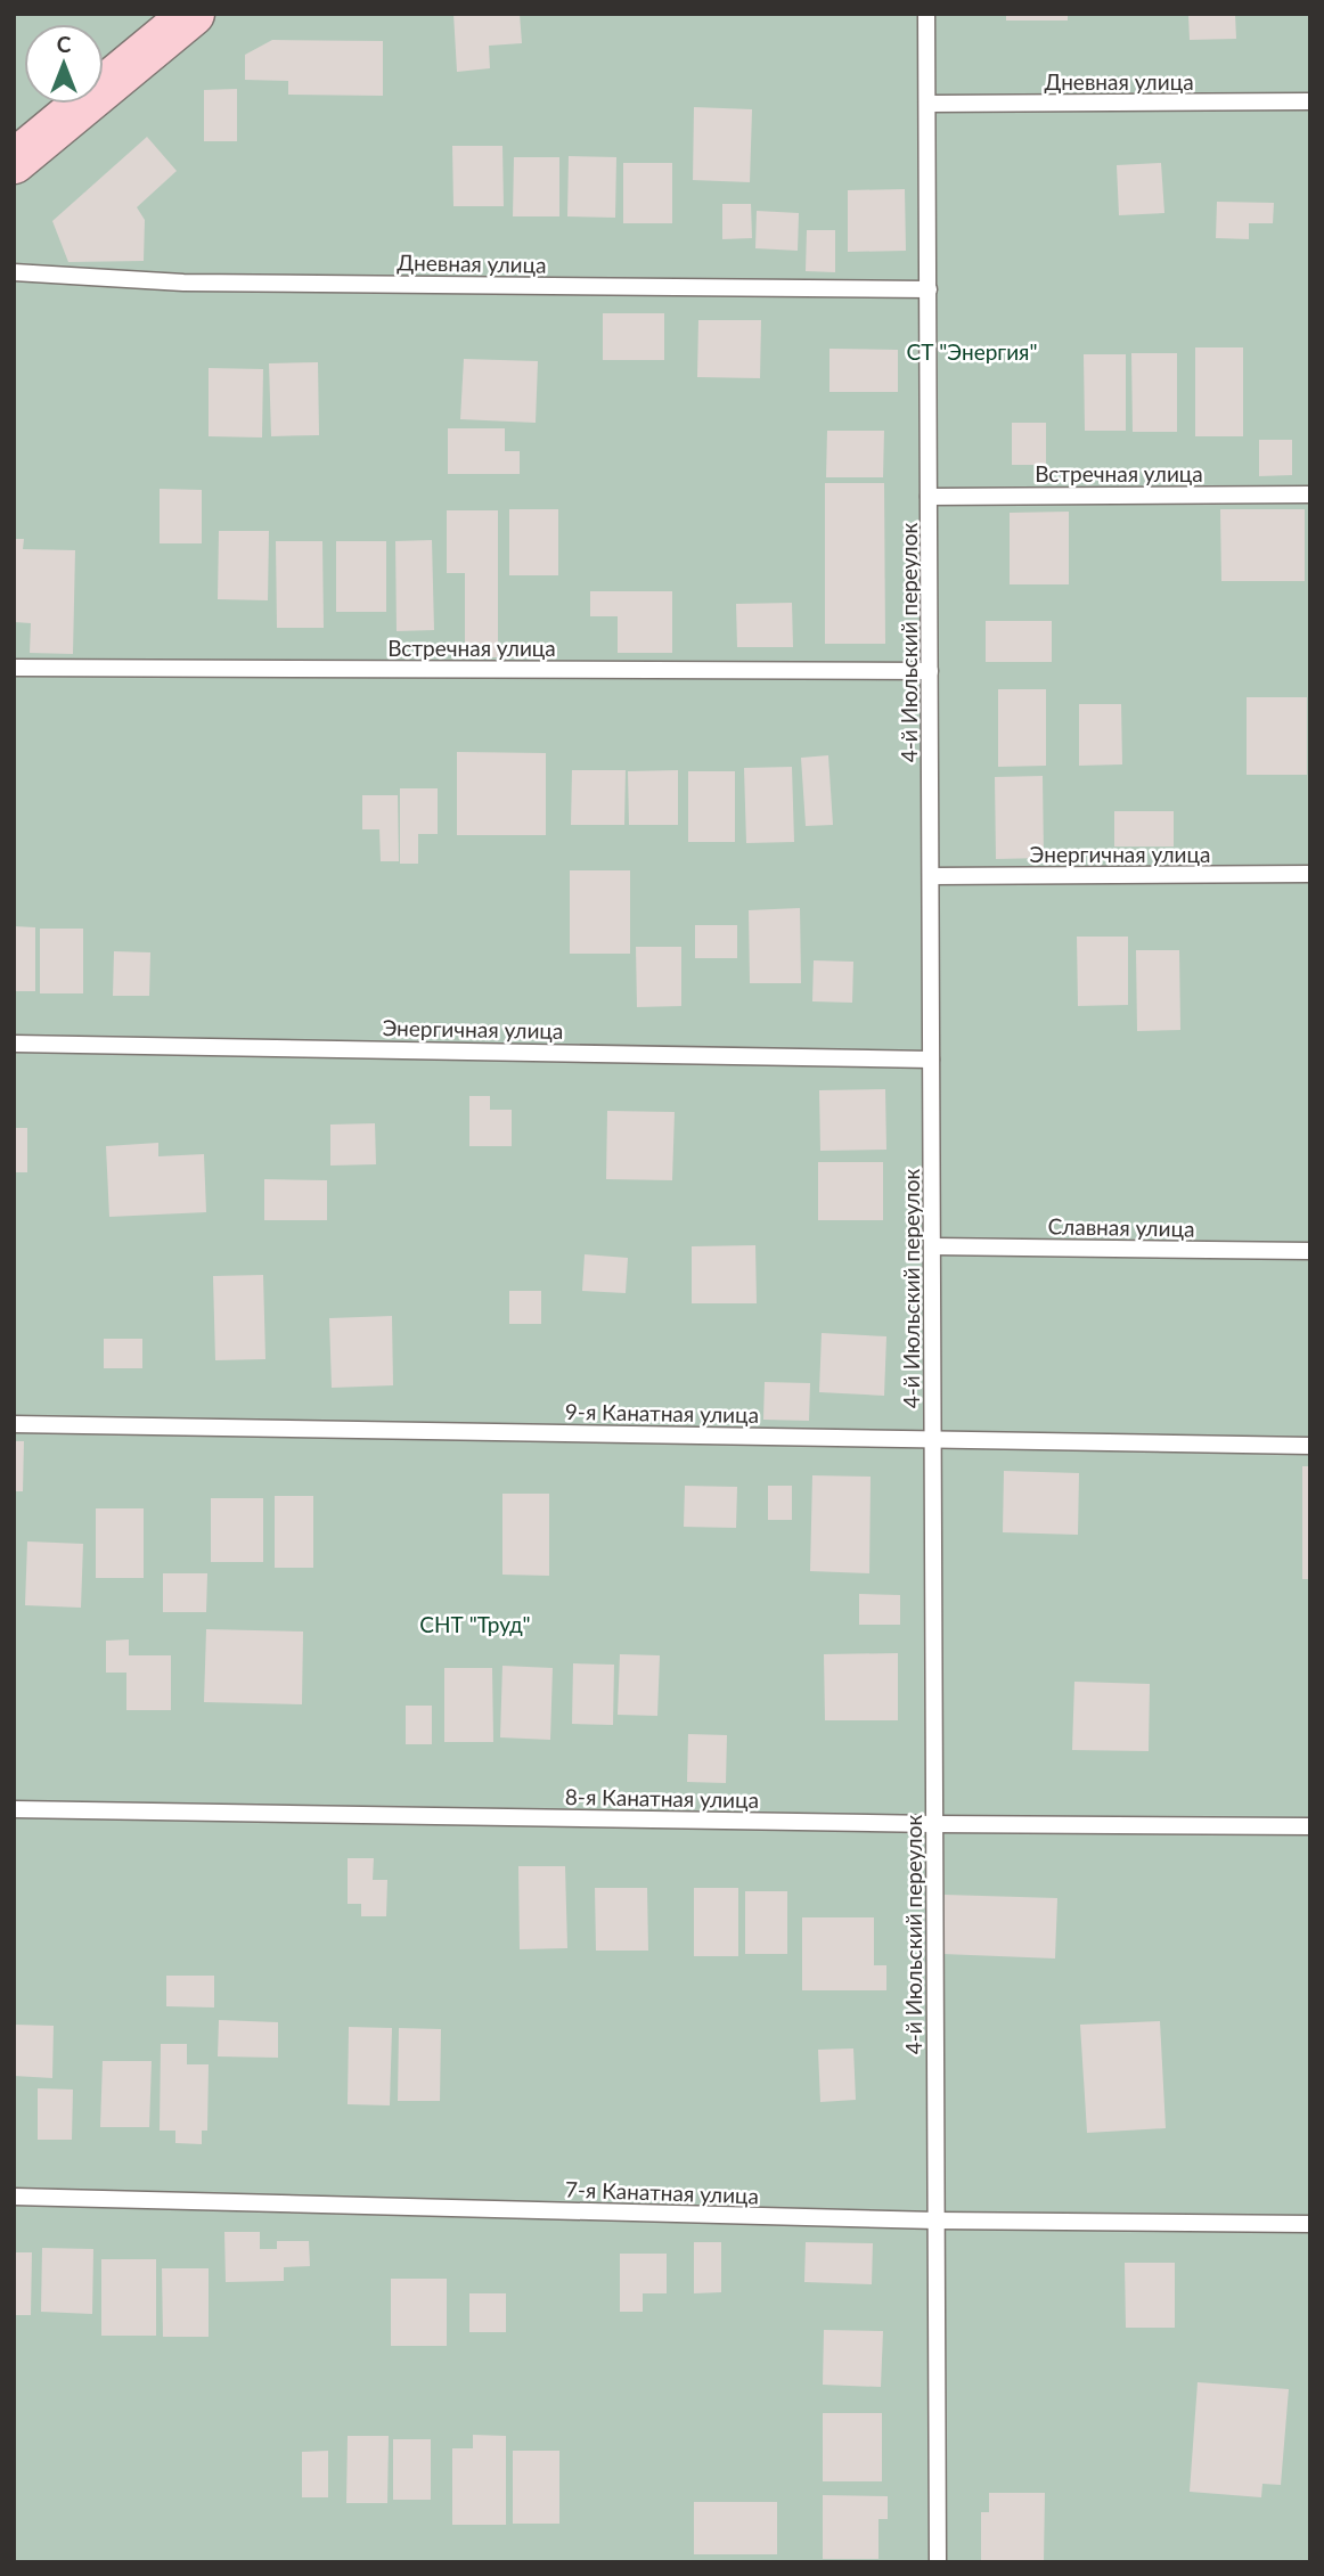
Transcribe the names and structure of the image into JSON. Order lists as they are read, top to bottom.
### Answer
{
  "streets": {
    "lane": [
      "Дневная улица",
      "Встречная улица",
      "4-й Июльский переулок",
      "Энергичная улица",
      "Славная улица",
      "9-я Канатная улица",
      "8-я Канатная улица",
      "7-я Канатная улица"
    ]
  },
  "crossings": [
    ["Дневная улица", "4-й Июльский переулок"],
    ["Встречная улица", "4-й Июльский переулок"],
    ["4-й Июльский переулок", "Энергичная улица"],
    ["4-й Июльский переулок", "Славная улица"],
    ["4-й Июльский переулок", "9-я Канатная улица"],
    ["4-й Июльский переулок", "8-я Канатная улица"],
    ["4-й Июльский переулок", "7-я Канатная улица"]
  ],
  "parks": ["СТ \"Энергия\"", "СНТ \"Труд\""],
  "north": "top"
}
